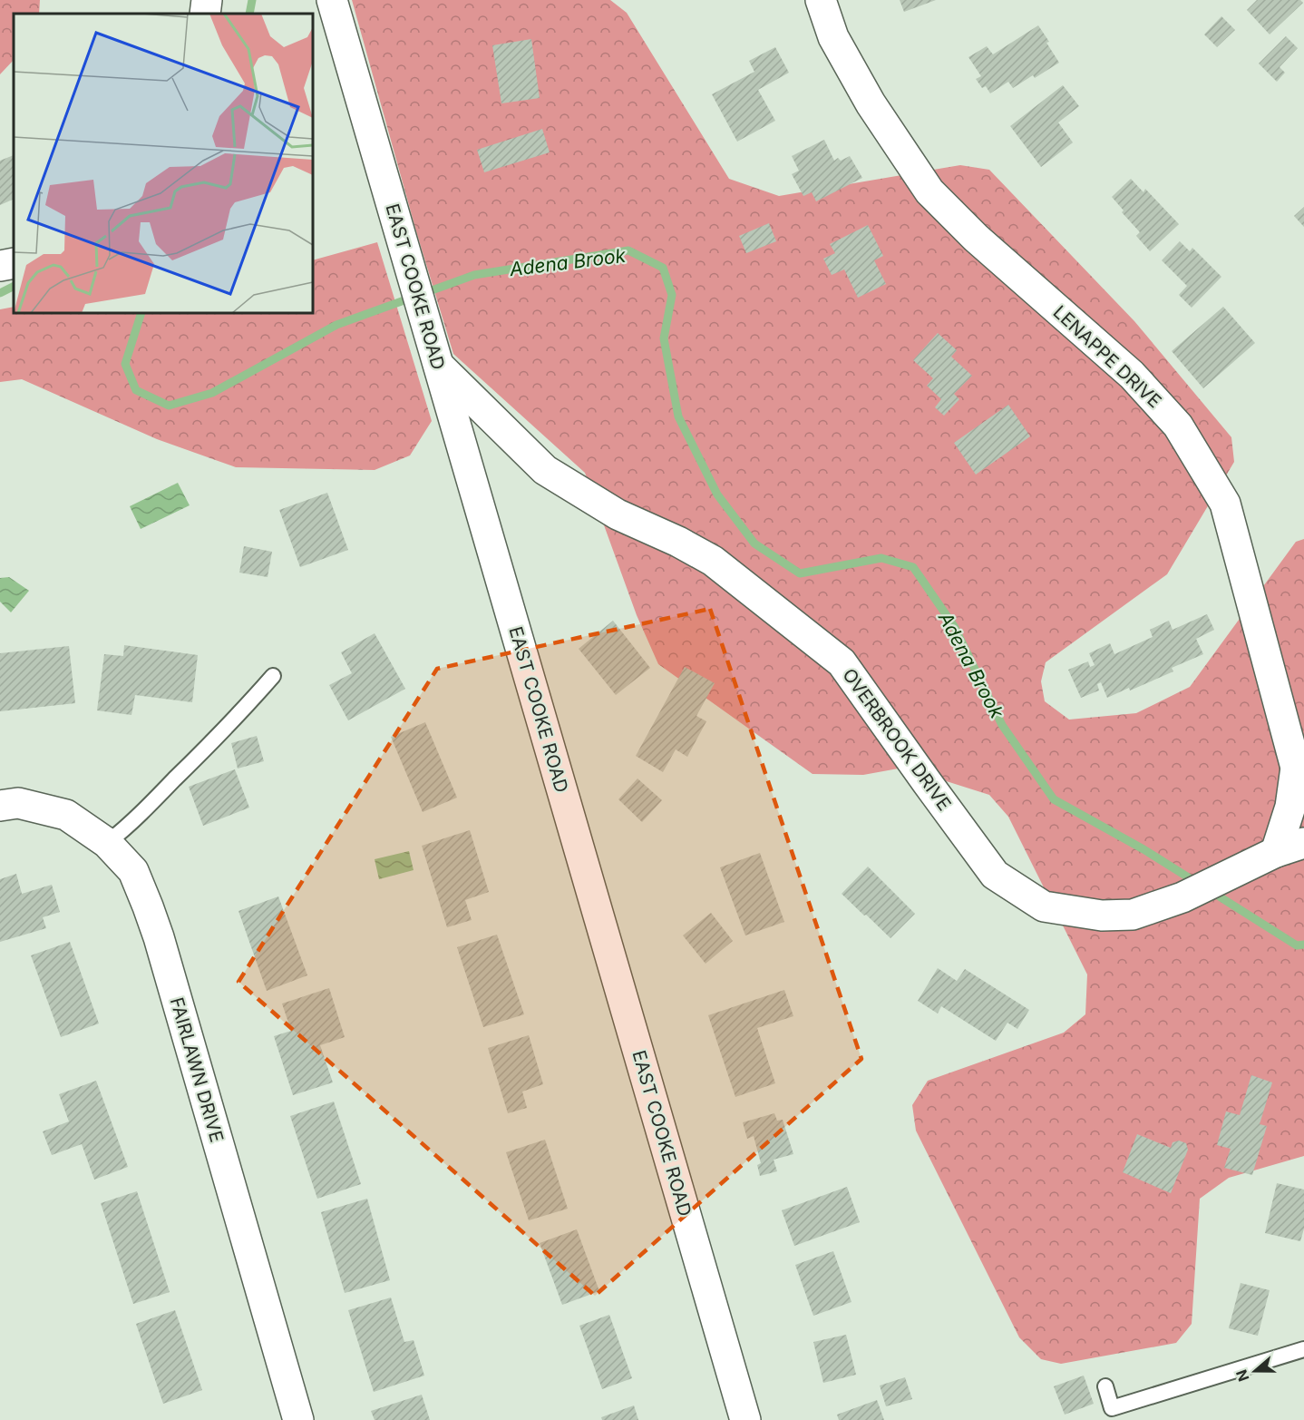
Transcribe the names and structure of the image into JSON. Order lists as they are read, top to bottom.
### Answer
{
  "streets": {
    "street": [
      "EAST COOKE ROAD",
      "LENAPPE DRIVE",
      "OVERBROOK DRIVE",
      "FAIRLAWN DRIVE"
    ]
  },
  "crossings": [
    ["EAST COOKE ROAD", "OVERBROOK DRIVE"],
    ["LENAPPE DRIVE", "OVERBROOK DRIVE"]
  ],
  "water": ["Adena Brook"],
  "north": "left"
}
